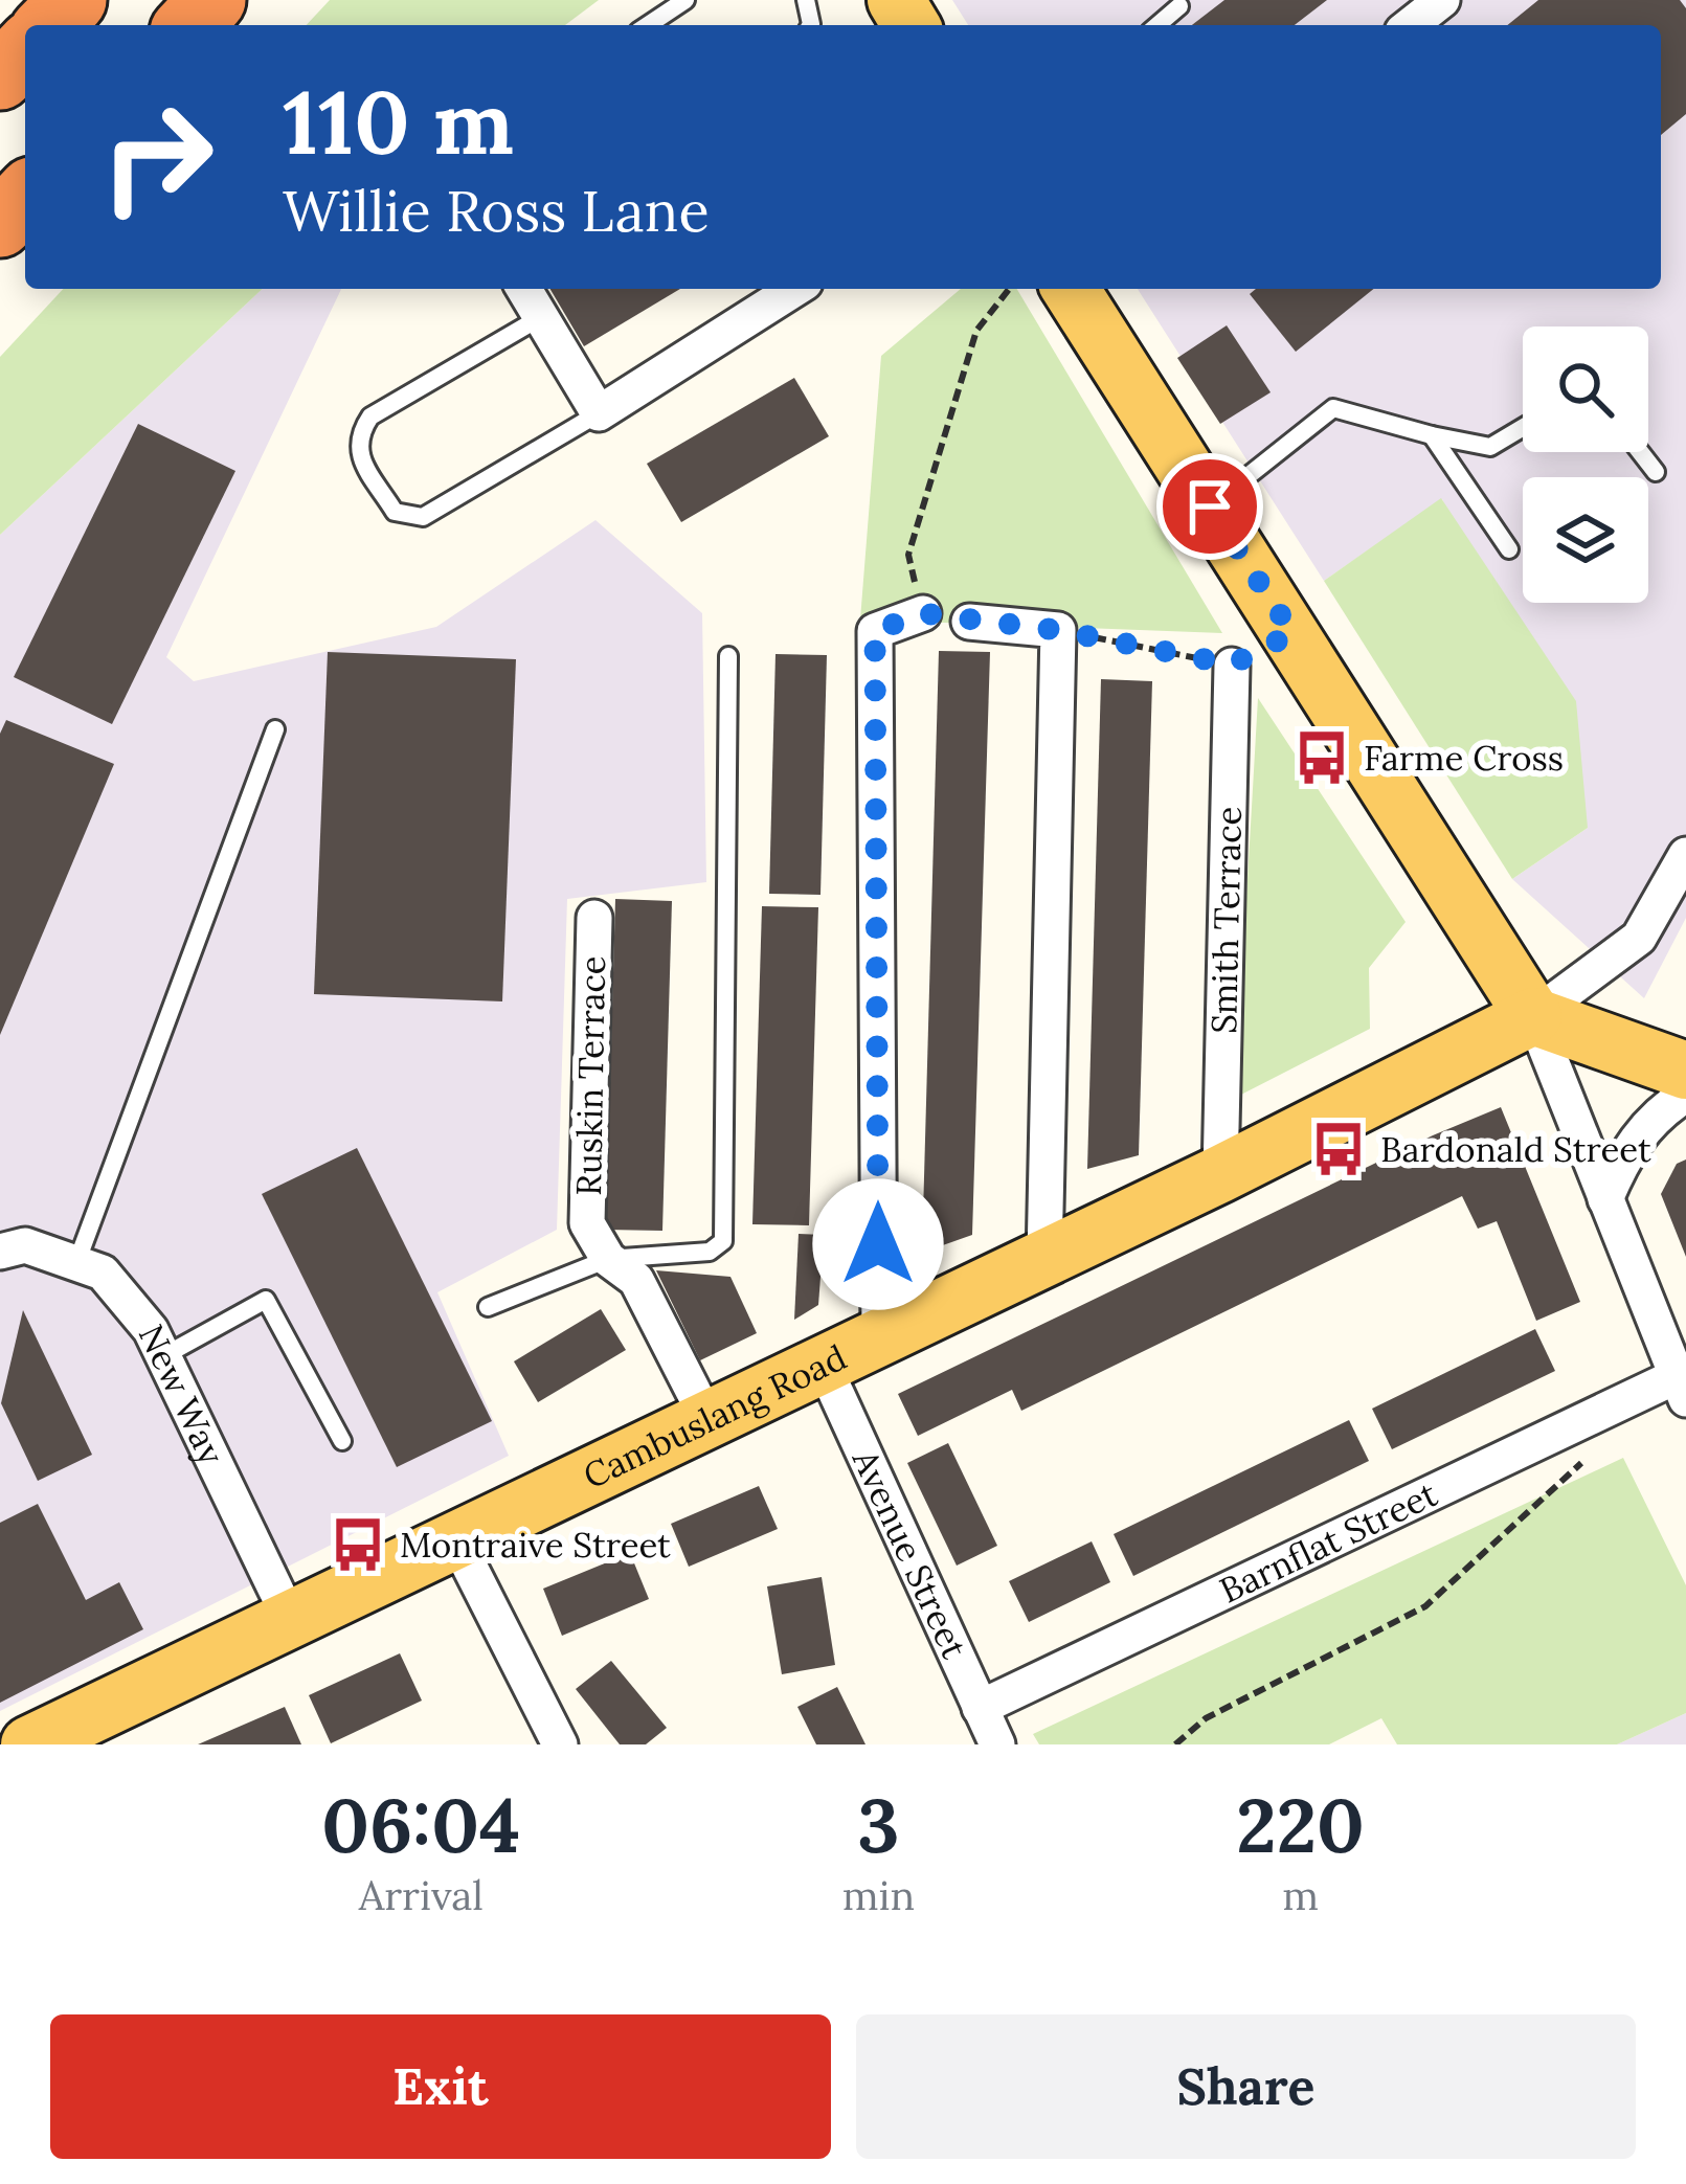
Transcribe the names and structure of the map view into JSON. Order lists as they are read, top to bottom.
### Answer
{
  "streets": {
    "main road": ["Cambuslang Road"],
    "street": [
      "Smith Terrace",
      "Ruskin Terrace",
      "New Way",
      "Barnflat Street",
      "Avenue Street"
    ]
  },
  "crossings": [
    ["Smith Terrace", "Cambuslang Road"],
    ["Ruskin Terrace", "Cambuslang Road"],
    ["New Way", "Cambuslang Road"],
    ["Cambuslang Road", "Avenue Street"],
    ["Barnflat Street", "Avenue Street"]
  ],
  "places": {
    "bus stop": ["Farme Cross", "Bardonald Street", "Montraive Street"]
  },
  "page": {
    "turn": ["110 m", "Willie Ross Lane"],
    "eta": [
      "06:04",
      "Arrival",
      "3",
      "min",
      "220",
      "m"
    ],
    "buttons": ["Exit", "Share"]
  }
}
